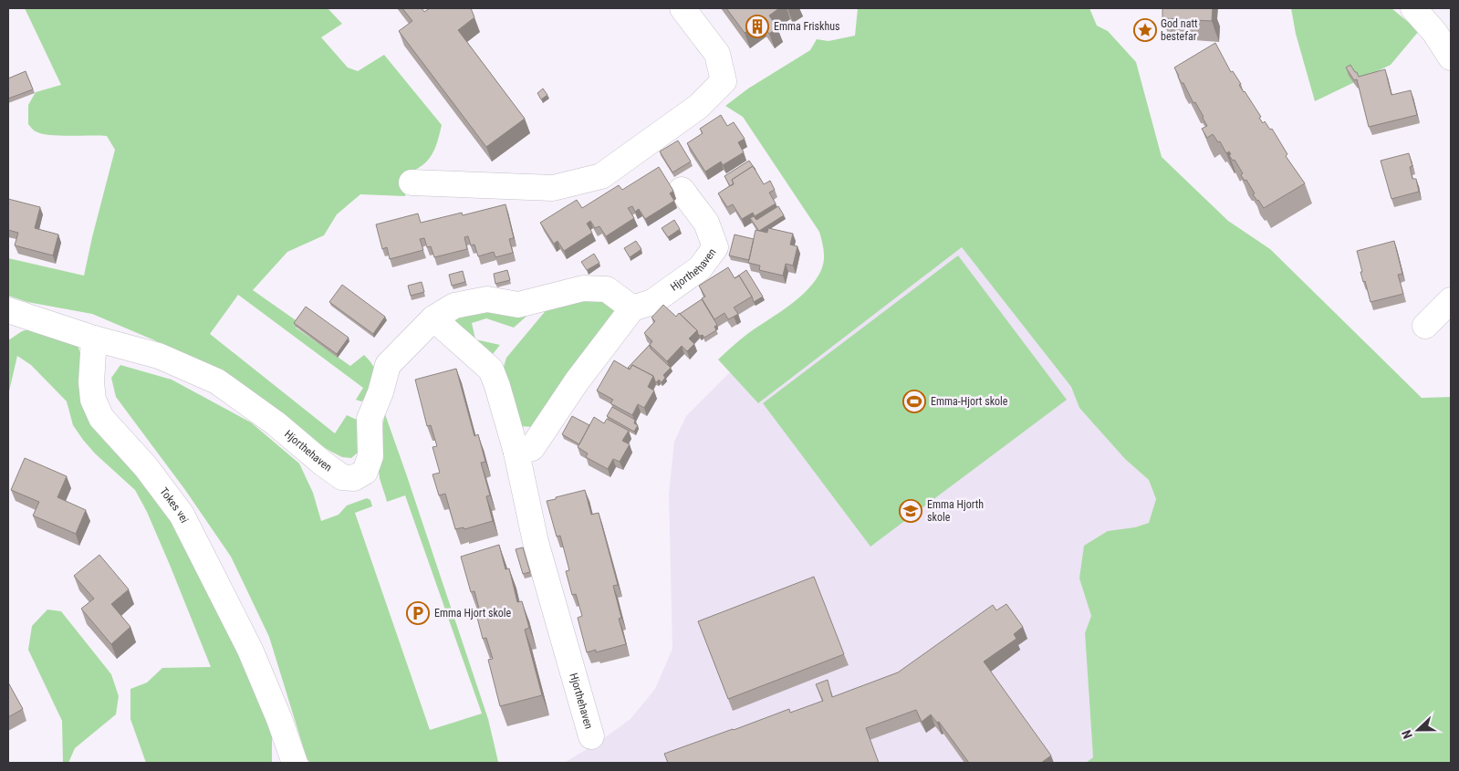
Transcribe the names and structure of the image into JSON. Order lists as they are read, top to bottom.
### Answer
{
  "streets": {
    "street": ["Hjorthehaven", "Tokes vei"]
  },
  "crossings": [
    ["Hjorthehaven", "Tokes vei"]
  ],
  "places": {
    "building": ["Emma Friskhus"],
    "place": ["God natt bestefar"],
    "sports": ["Emma-Hjort skole"],
    "school or university": ["Emma Hjorth skole"],
    "parking": ["Emma Hjort skole"]
  },
  "north": "left"
}
